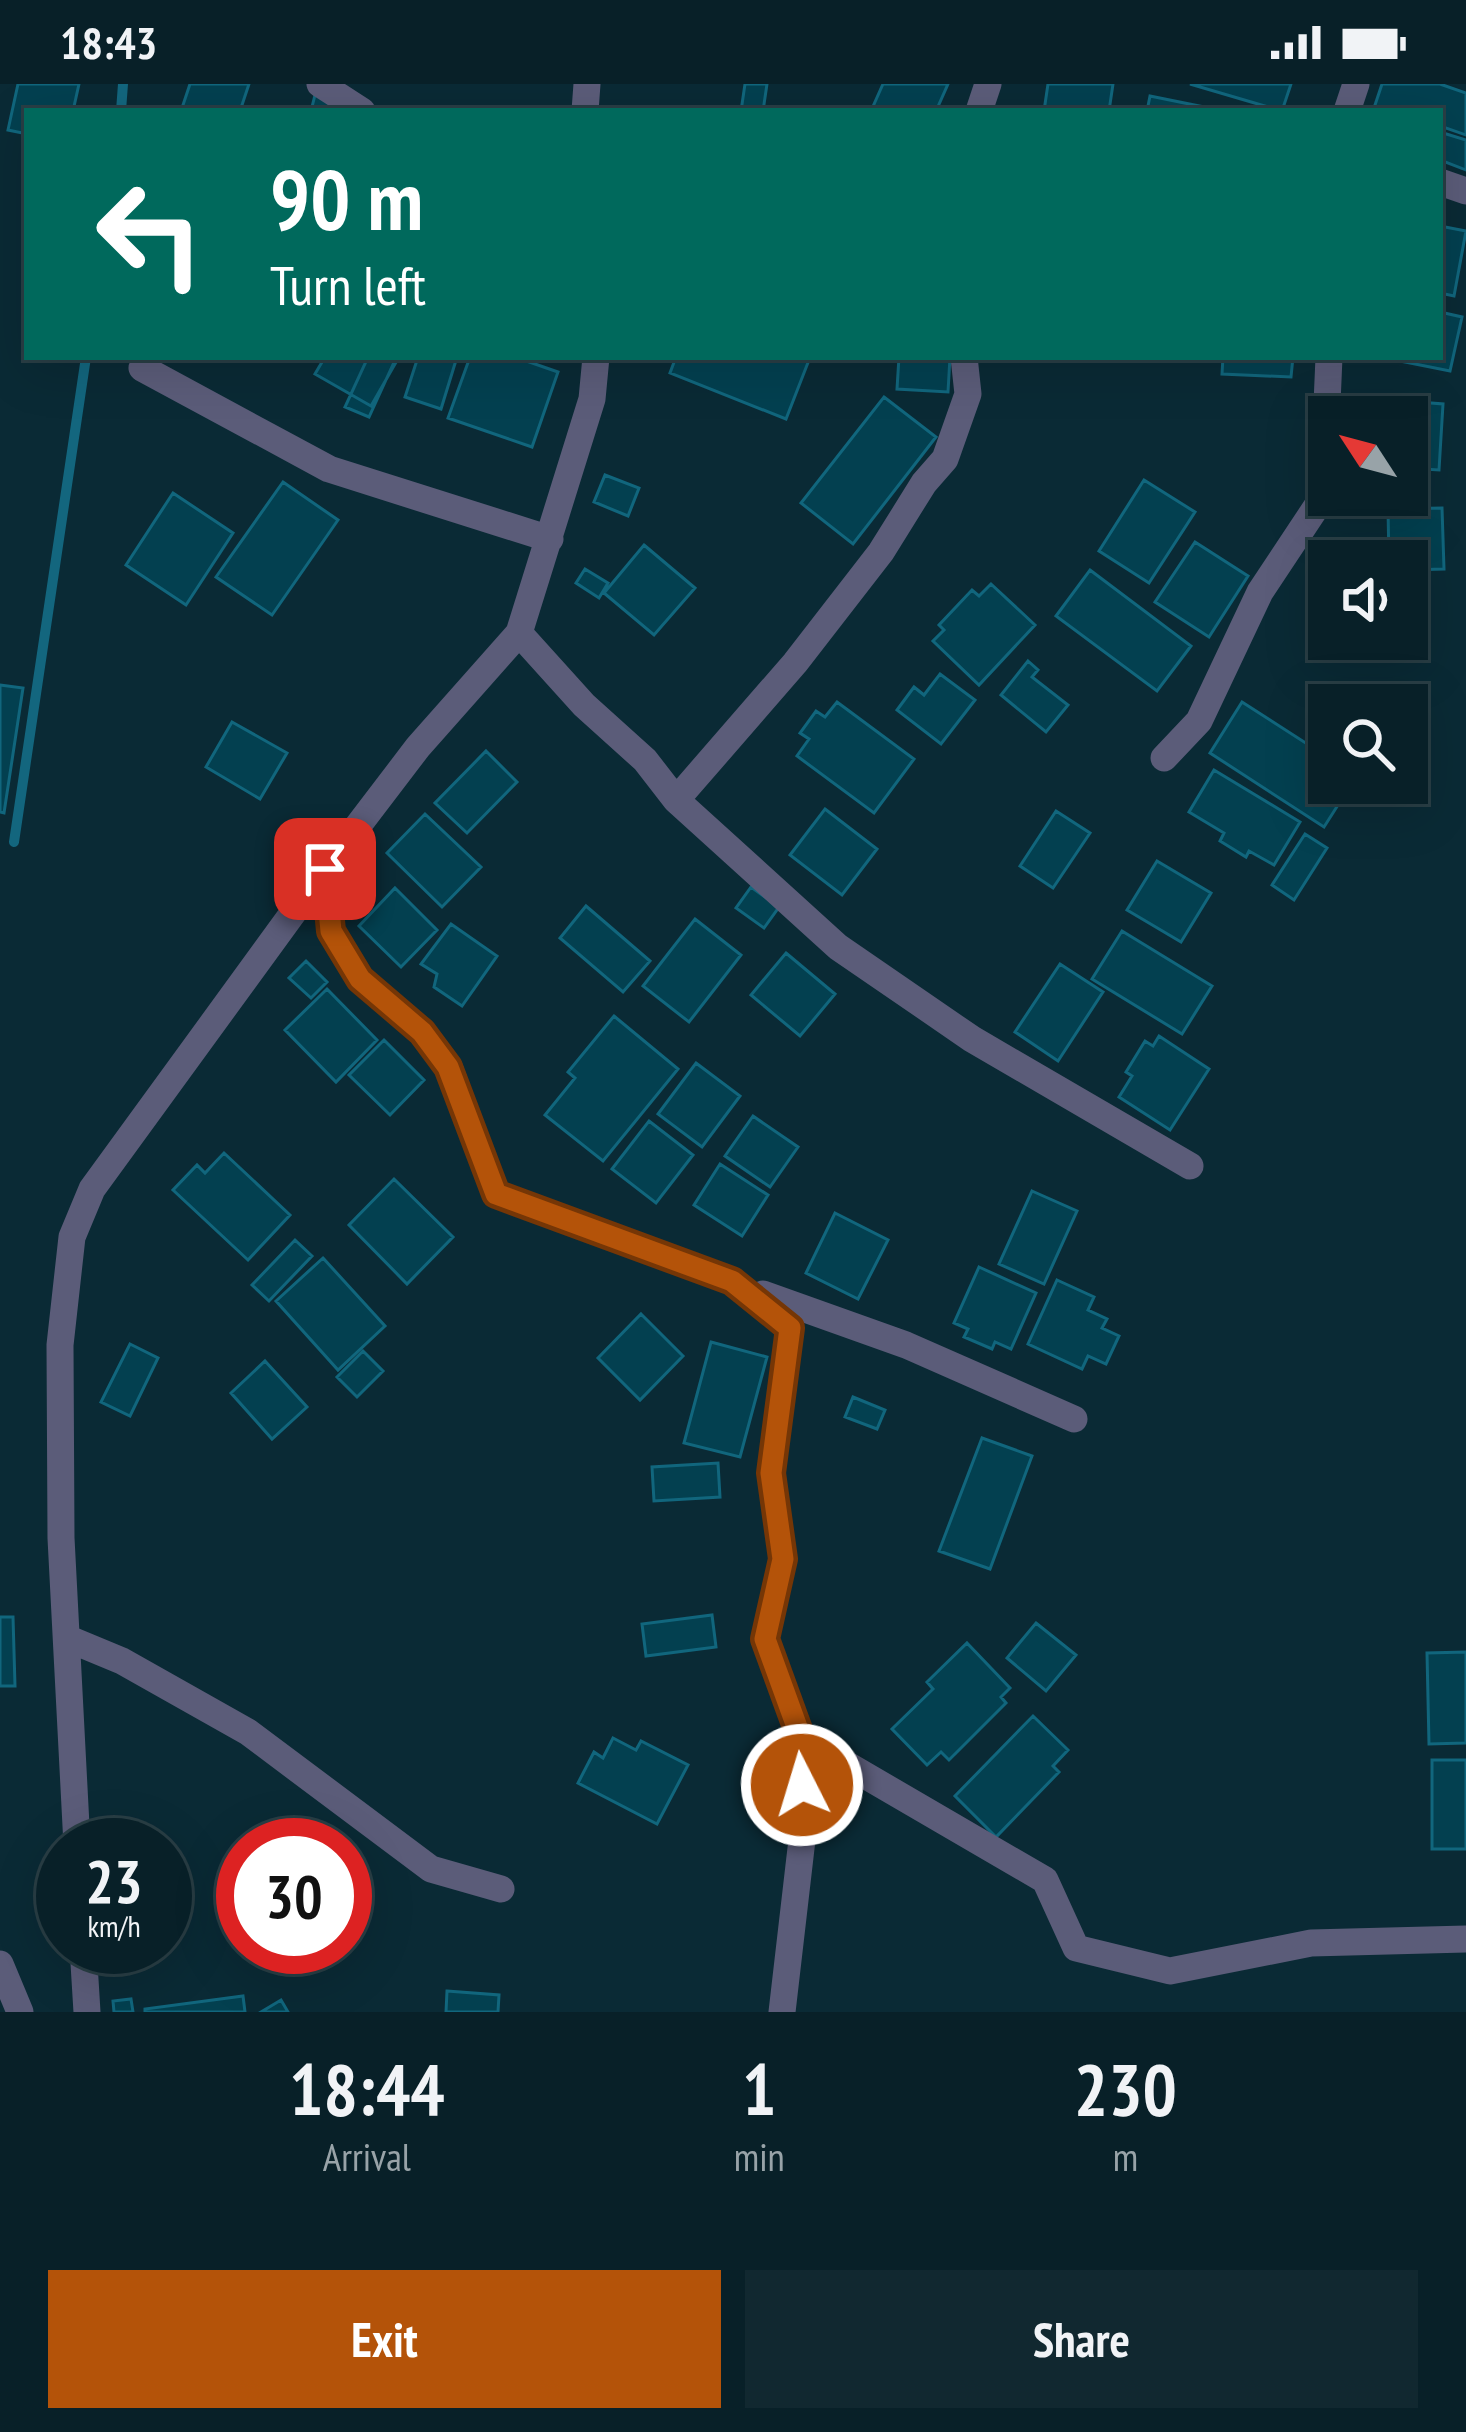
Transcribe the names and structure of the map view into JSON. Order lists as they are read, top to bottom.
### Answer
{
  "north": "top left",
  "page": {
    "status": "18:43",
    "turn": ["90 m", "Turn left"],
    "speed": "23 km/h",
    "limit": "30",
    "eta": [
      "18:44",
      "Arrival",
      "1",
      "min",
      "230",
      "m"
    ],
    "buttons": ["Exit", "Share"]
  }
}
